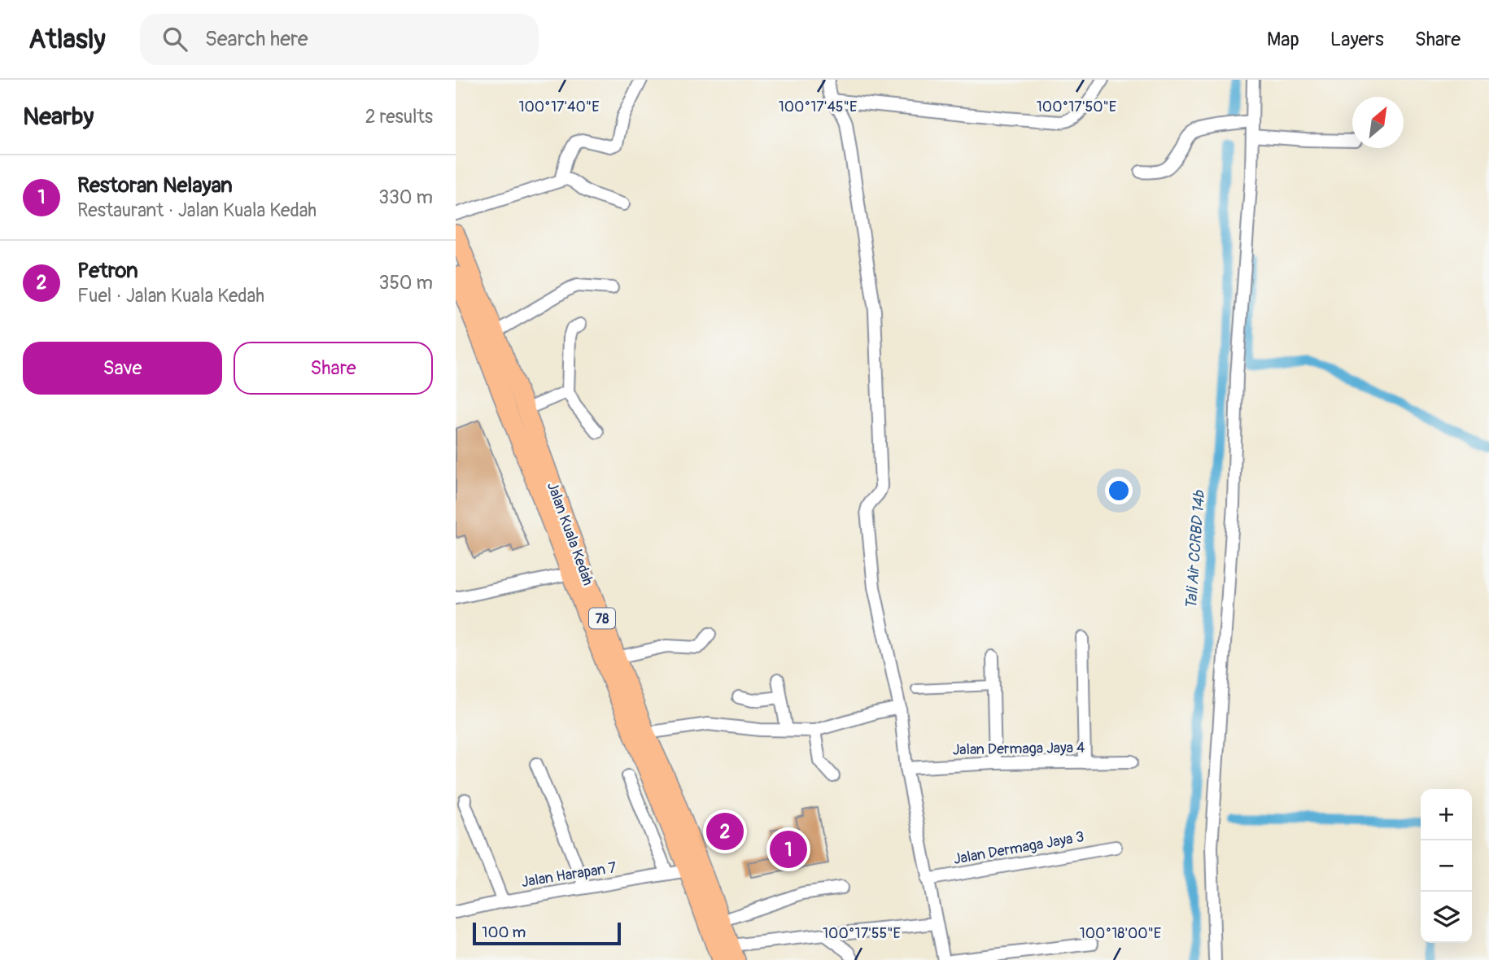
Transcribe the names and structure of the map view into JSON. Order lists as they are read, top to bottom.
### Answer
{
  "streets": {
    "main road": ["Jalan Kuala Kedah", "78"],
    "street": ["Jalan Dermaga Jaya 4", "Jalan Dermaga Jaya 3", "Jalan Harapan 7"]
  },
  "crossings": [
    ["Jalan Kuala Kedah", "Jalan Harapan 7"]
  ],
  "water": ["Tali Air CCRBD 14b"],
  "scale_bar": "100 m",
  "north": "top right",
  "page": {
    "header": "Atlasly",
    "search": "Search here",
    "nav": ["Map", "Layers", "Share"],
    "heading": ["Nearby", "2 results"],
    "list": [
      {
        "mark": "1",
        "name": "Restoran Nelayan",
        "note": "Restaurant · Jalan Kuala Kedah",
        "value": "330 m"
      },
      {
        "mark": "2",
        "name": "Petron",
        "note": "Fuel · Jalan Kuala Kedah",
        "value": "350 m"
      }
    ],
    "buttons": ["Save", "Share"],
    "map_buttons": ["+", "−"],
    "pins": ["2", "1"],
    "scale": "100 m"
  },
  "coordinates": [
    "100°17'40\"E",
    "100°17'45\"E",
    "100°17'50\"E",
    "100°17'55\"E",
    "100°18'00\"E"
  ]
}
